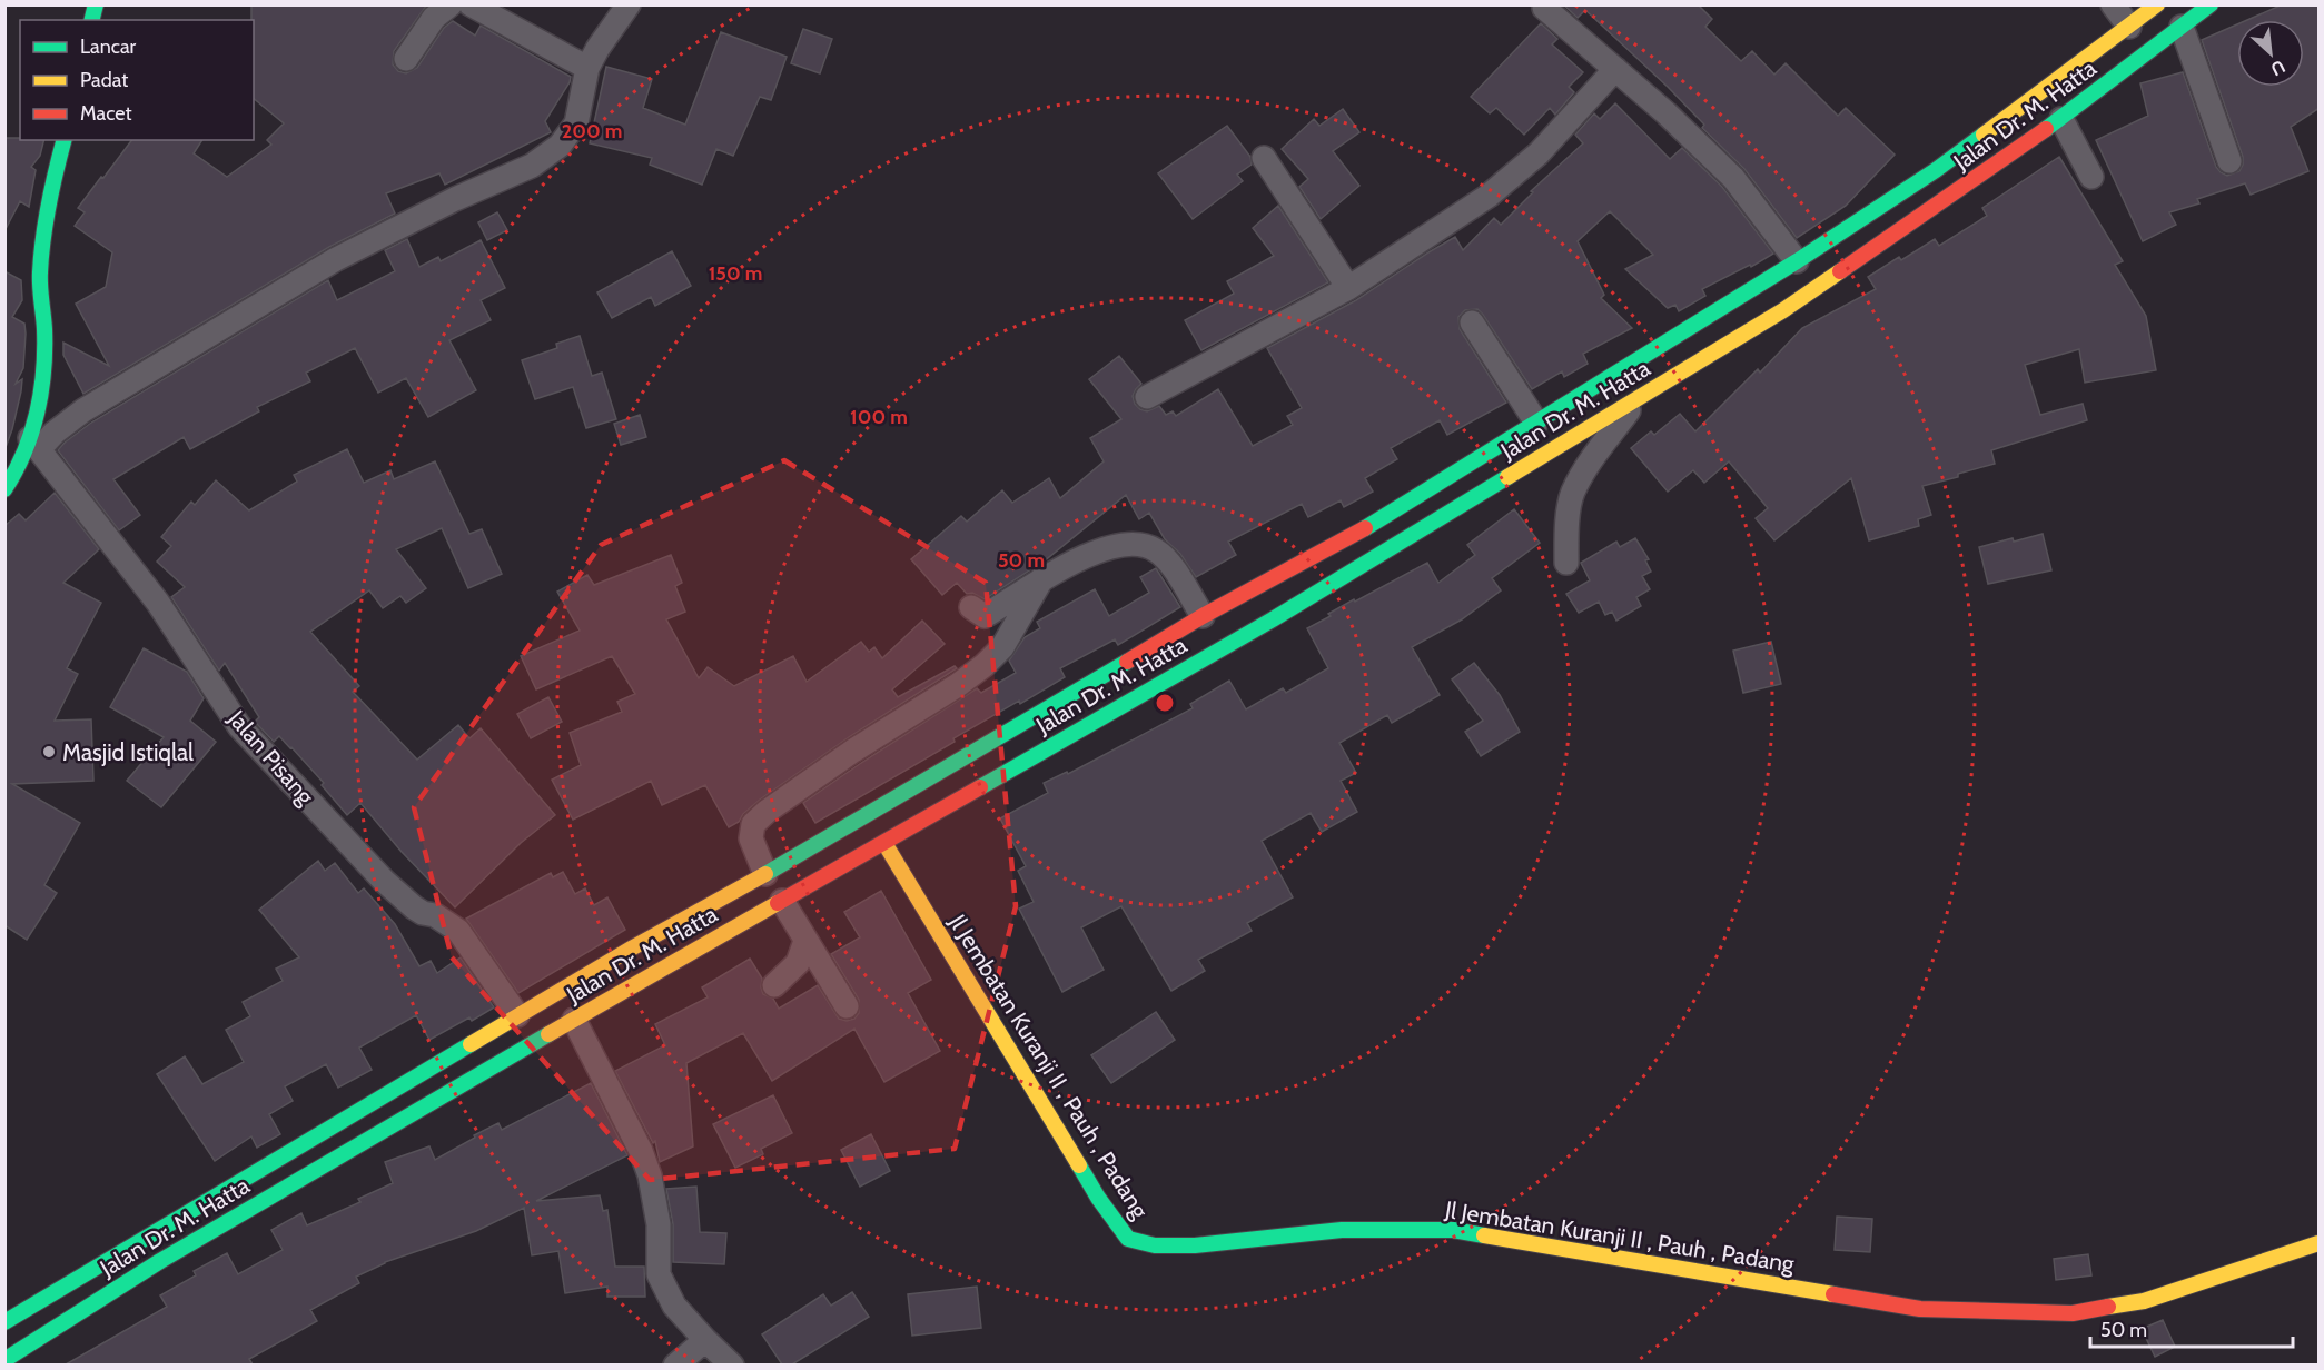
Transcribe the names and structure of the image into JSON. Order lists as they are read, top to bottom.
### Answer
{
  "streets": {
    "main road": ["Jalan Dr. M. Hatta", "Jl Jembatan Kuranji II , Pauh , Padang"],
    "street": ["Jalan Pisang"]
  },
  "crossings": [
    ["Jalan Dr. M. Hatta", "Jalan Pisang"],
    ["Jalan Dr. M. Hatta", "Jl Jembatan Kuranji II , Pauh , Padang"]
  ],
  "places": ["Masjid Istiqlal"],
  "legend": ["Lancar", "Padat", "Macet"],
  "scale_bar": "50 m",
  "north": "bottom right",
  "rings": [
    "200 m",
    "150 m",
    "100 m",
    "50 m"
  ]
}
